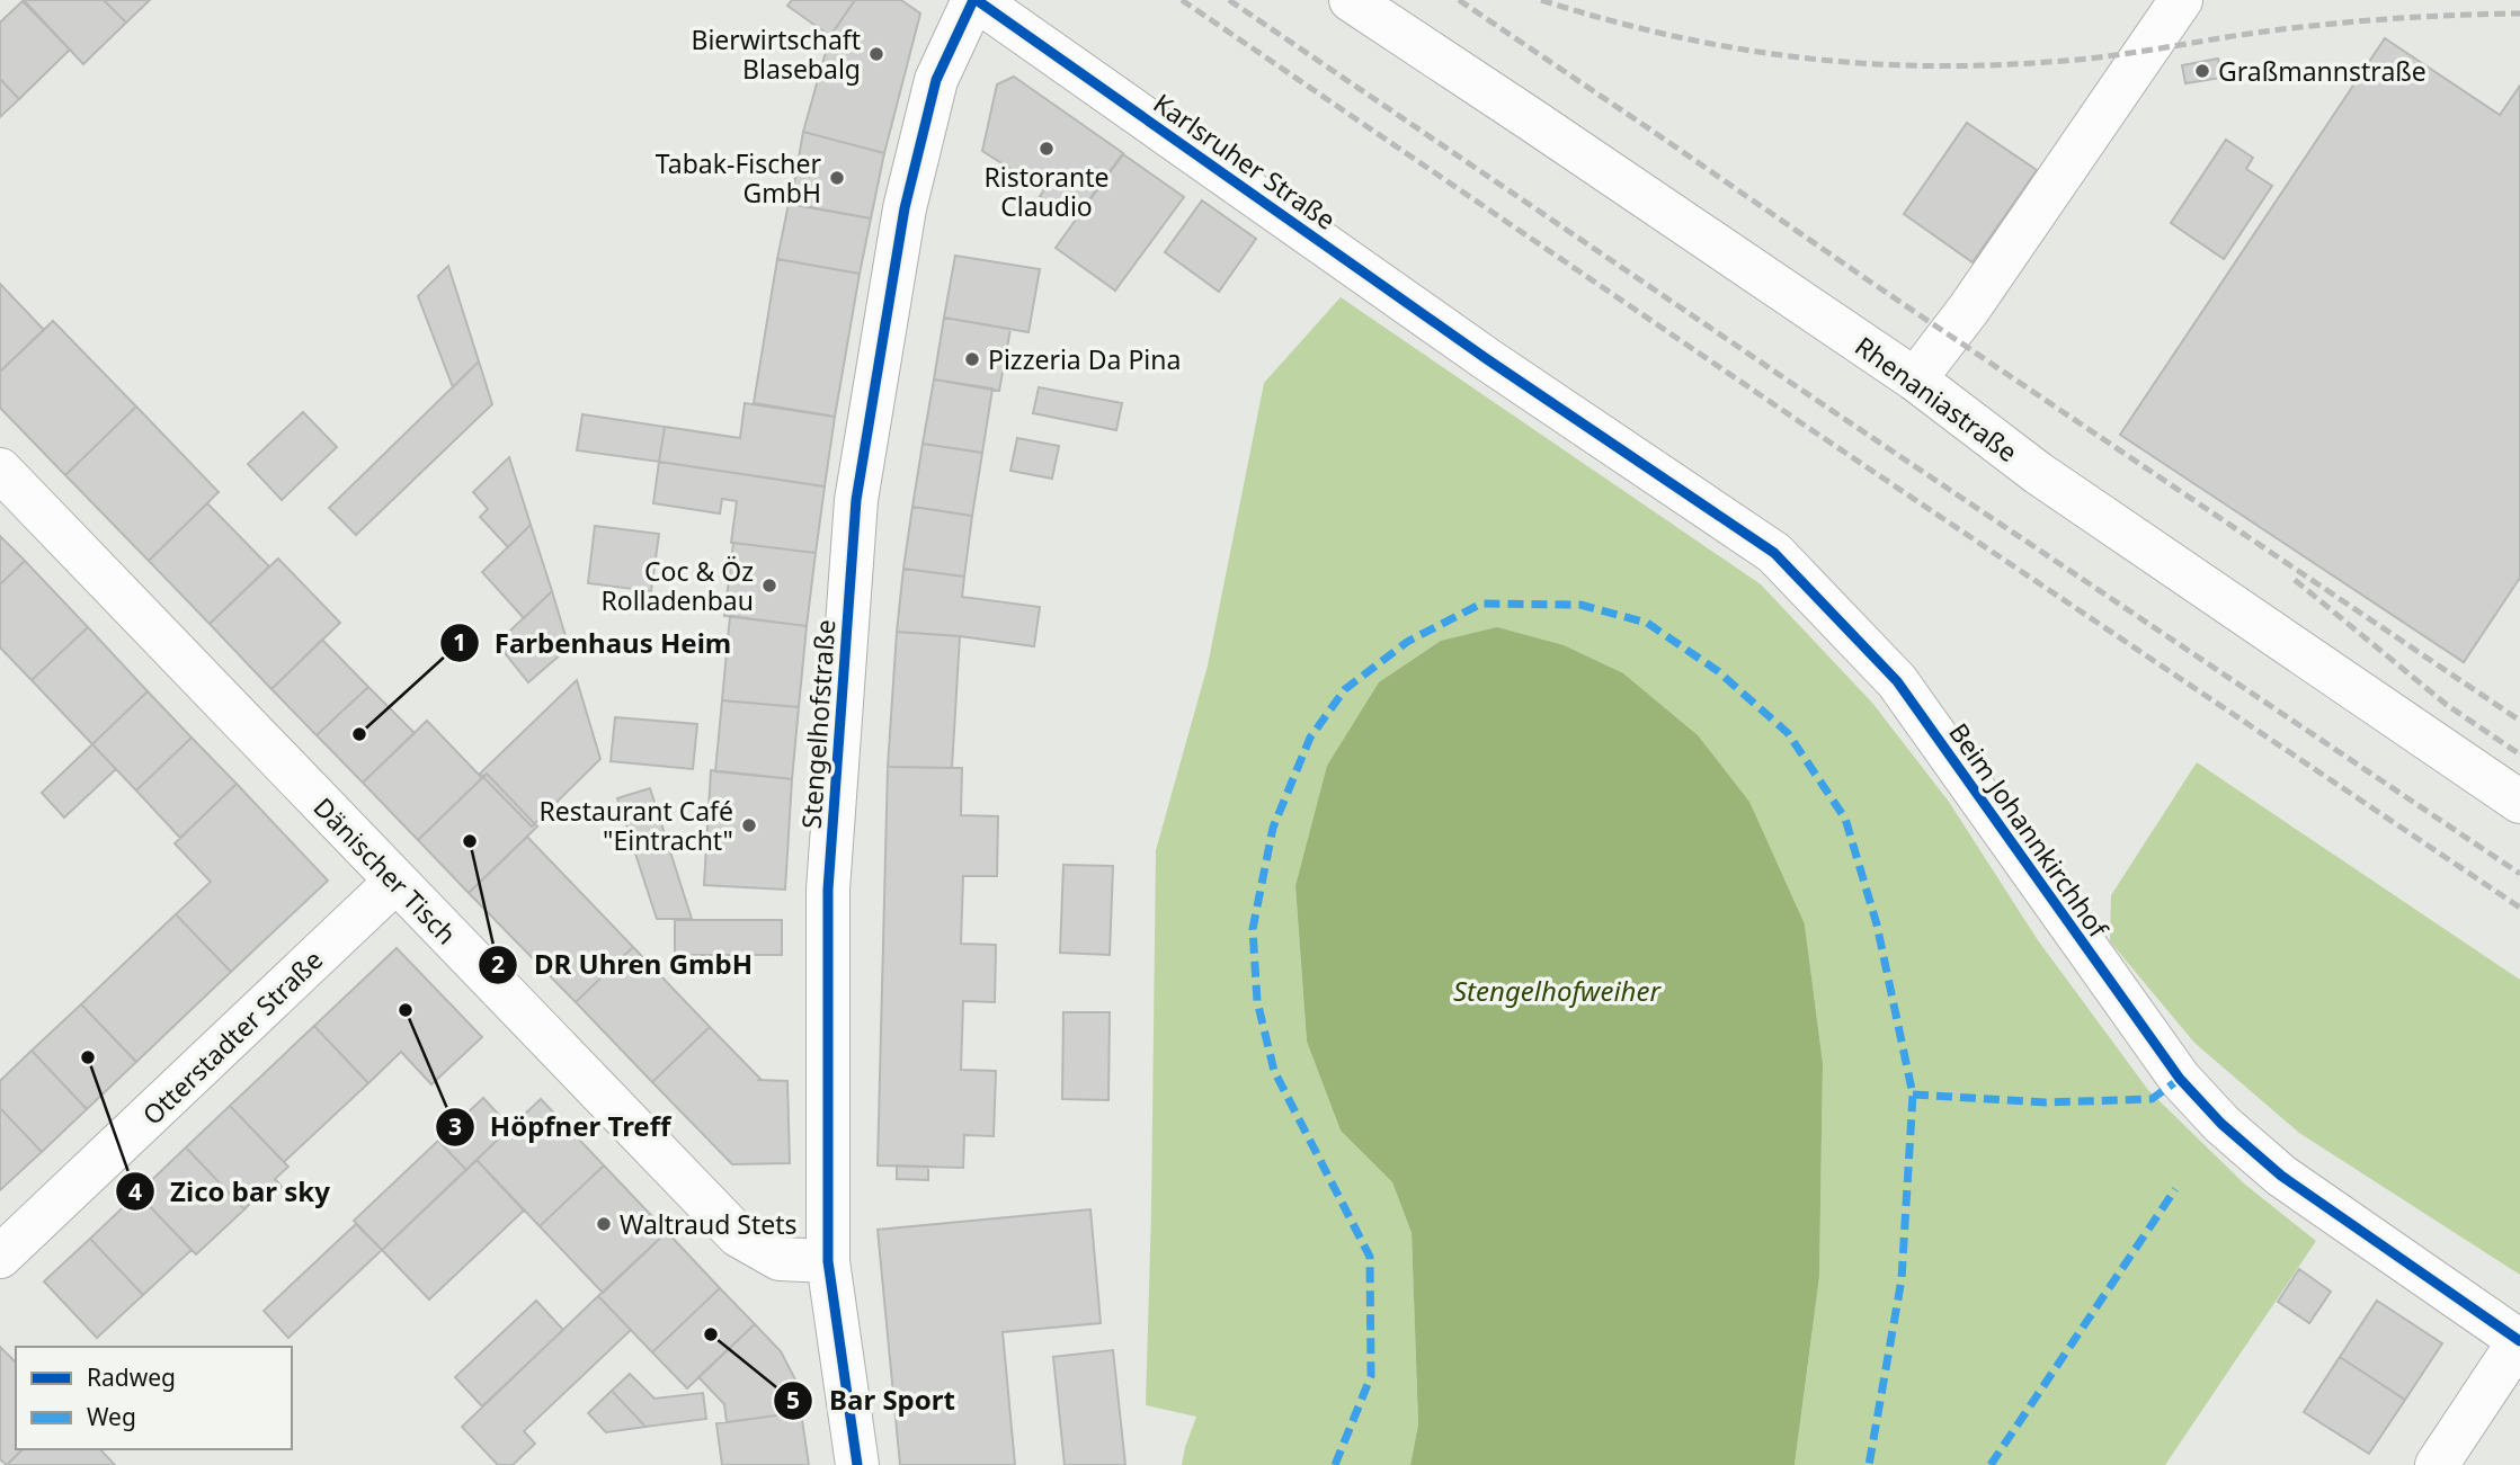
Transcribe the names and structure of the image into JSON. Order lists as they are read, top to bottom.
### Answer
{
  "streets": {
    "street": [
      "Karlsruher Straße",
      "Rhenaniastraße",
      "Stengelhofstraße",
      "Beim Johannkirchhof",
      "Dänischer Tisch",
      "Otterstadter Straße"
    ]
  },
  "crossings": [
    ["Karlsruher Straße", "Stengelhofstraße"],
    ["Karlsruher Straße", "Beim Johannkirchhof"],
    ["Stengelhofstraße", "Dänischer Tisch"],
    ["Dänischer Tisch", "Otterstadter Straße"]
  ],
  "water": ["Stengelhofweiher"],
  "places": [
    "Bierwirtschaft Blasebalg",
    "Graßmannstraße",
    "Ristorante Claudio",
    "Tabak-Fischer GmbH",
    "Pizzeria Da Pina",
    "Coc & Öz Rolladenbau",
    "Farbenhaus Heim",
    "Restaurant Café \"Eintracht\"",
    "DR Uhren GmbH",
    "Höpfner Treff",
    "Zico bar sky",
    "Waltraud Stets",
    "Bar Sport"
  ],
  "legend": ["Radweg", "Weg"]
}
